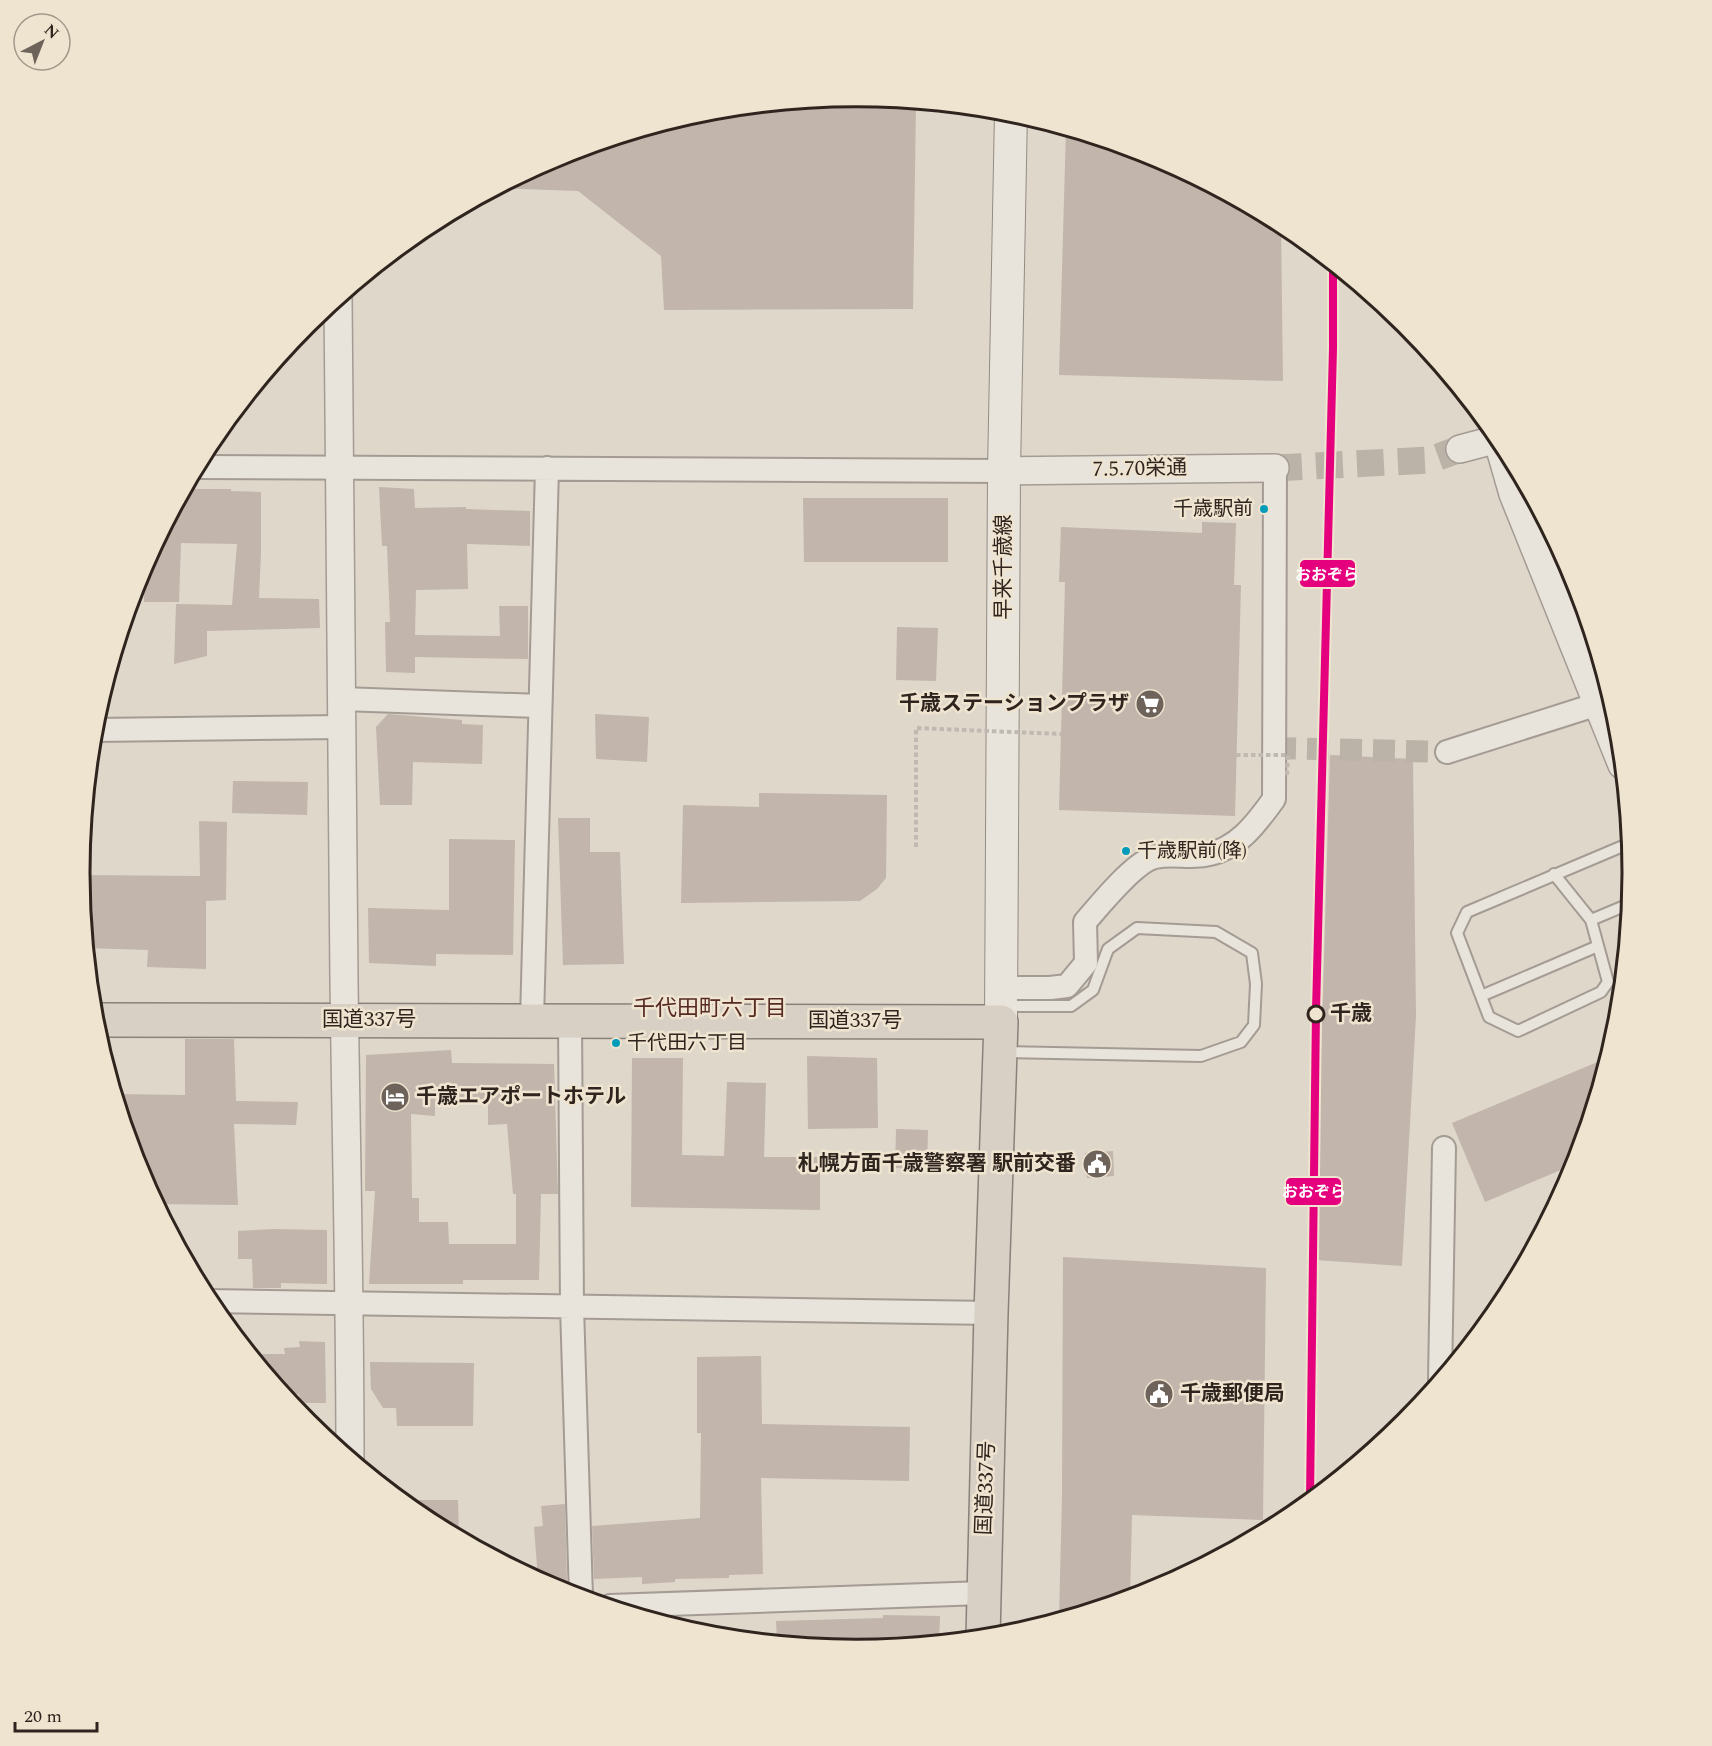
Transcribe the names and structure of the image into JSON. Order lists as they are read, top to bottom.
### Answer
{
  "streets": {
    "highway": ["国道337号"],
    "main road": ["早来千歳線"],
    "street": ["7.5.70栄通"]
  },
  "crossings": [
    ["7.5.70栄通", "早来千歳線"],
    ["早来千歳線", "国道337号"]
  ],
  "districts": ["千代田町六丁目"],
  "places": {
    "other": [
      "千歳駅前",
      "千歳駅前(降)",
      "千歳",
      "千代田六丁目"
    ],
    "supermarket": ["千歳ステーションプラザ"],
    "hotel": ["千歳エアポートホテル"],
    "public building": ["札幌方面千歳警察署 駅前交番", "千歳郵便局"]
  },
  "lines": ["transit line おおぞら"],
  "scale_bar": "20 m",
  "north": "top right"
}
